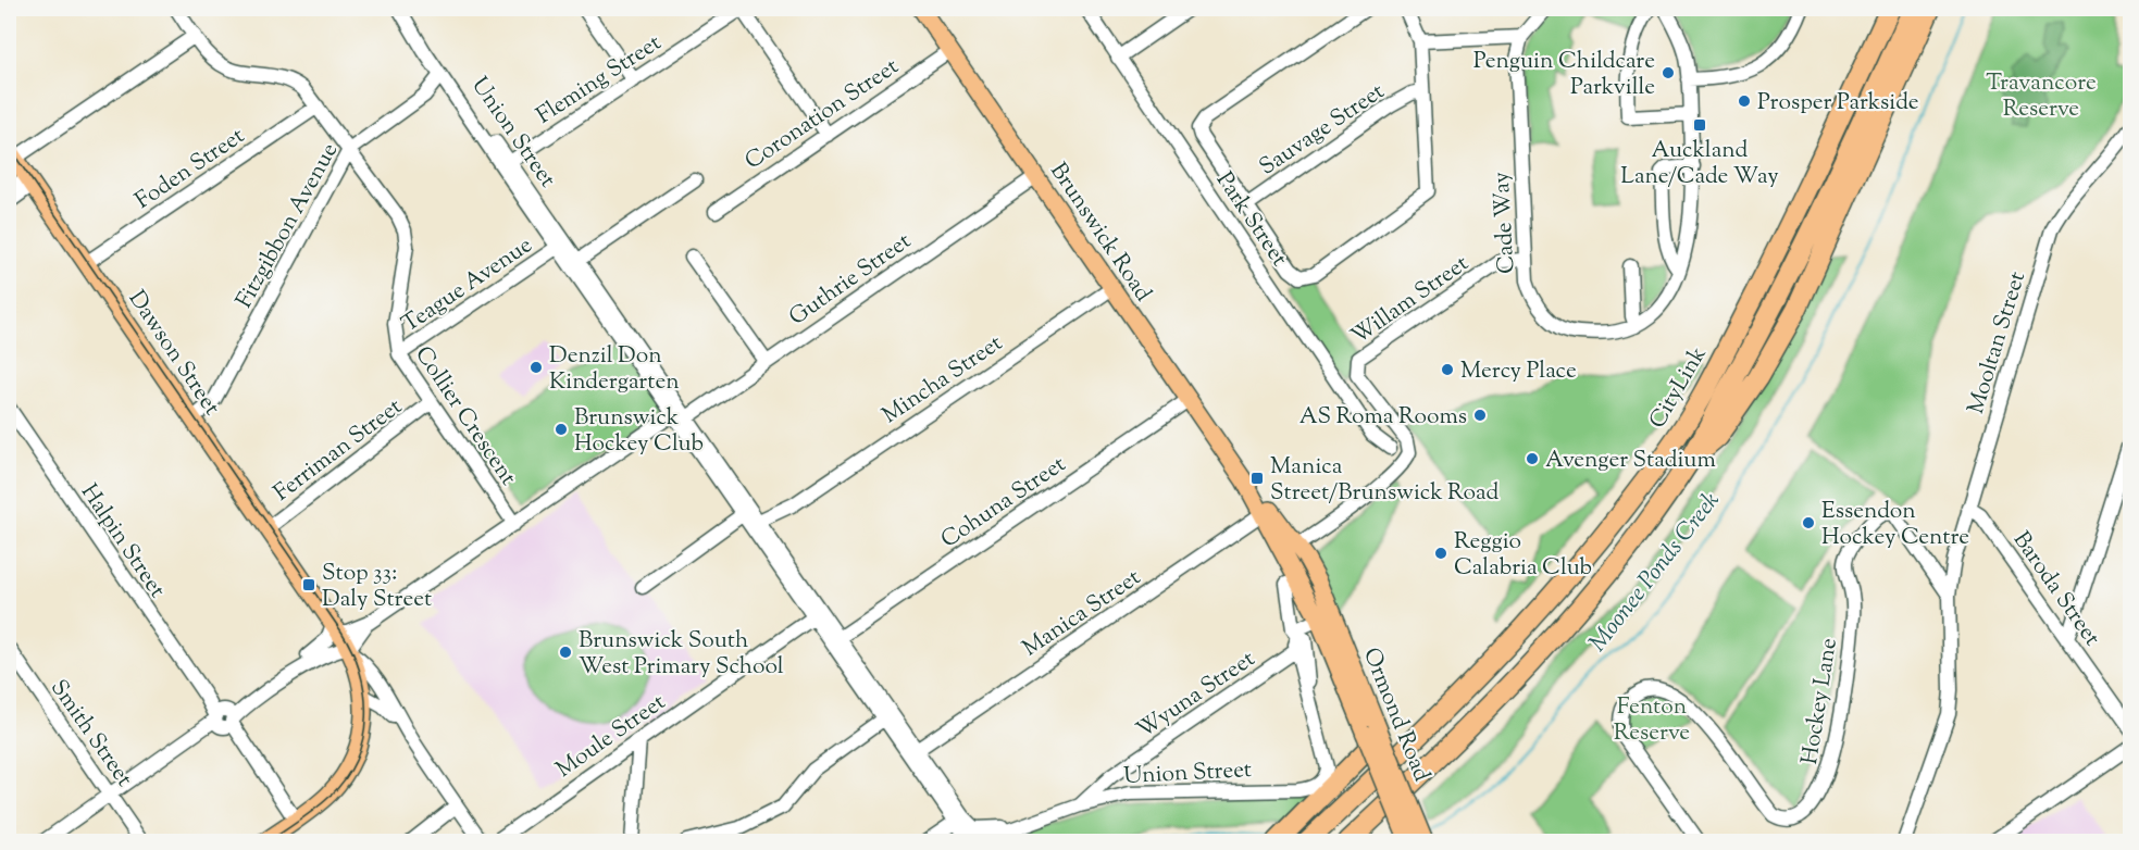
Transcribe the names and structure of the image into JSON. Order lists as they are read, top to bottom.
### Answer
{
  "streets": {
    "highway": ["CityLink"],
    "main road": ["Brunswick Road", "Dawson Street", "Ormond Road"],
    "street": [
      "Fleming Street",
      "Coronation Street",
      "Sauvage Street",
      "Union Street",
      "Foden Street",
      "Park Street",
      "Cade Way",
      "Fitzgibbon Avenue",
      "Guthrie Street",
      "Teague Avenue",
      "Willam Street",
      "Mooltan Street",
      "Mincha Street",
      "Collier Crescent",
      "Ferriman Street",
      "Cohuna Street",
      "Halpin Street",
      "Baroda Street",
      "Manica Street",
      "Wyuna Street",
      "Hockey Lane",
      "Smith Street",
      "Moule Street"
    ]
  },
  "crossings": [
    ["Fleming Street", "Union Street"],
    ["Coronation Street", "Brunswick Road"],
    ["Sauvage Street", "Park Street"],
    ["Union Street", "Fitzgibbon Avenue"],
    ["Union Street", "Guthrie Street"],
    ["Union Street", "Teague Avenue"],
    ["Union Street", "Mincha Street"],
    ["Union Street", "Cohuna Street"],
    ["Union Street", "Manica Street"],
    ["Union Street", "Wyuna Street"],
    ["Union Street", "Moule Street"],
    ["Foden Street", "Dawson Street"],
    ["Foden Street", "Collier Crescent"],
    ["Cade Way", "Willam Street"],
    ["Fitzgibbon Avenue", "Dawson Street"],
    ["Fitzgibbon Avenue", "Collier Crescent"],
    ["Brunswick Road", "Guthrie Street"],
    ["Brunswick Road", "Willam Street"],
    ["Brunswick Road", "Mincha Street"],
    ["Brunswick Road", "Cohuna Street"],
    ["Brunswick Road", "Manica Street"],
    ["Brunswick Road", "Ormond Road"],
    ["Guthrie Street", "Collier Crescent"],
    ["Teague Avenue", "Collier Crescent"],
    ["Mooltan Street", "Baroda Street"],
    ["Mooltan Street", "Hockey Lane"],
    ["Dawson Street", "Ferriman Street"],
    ["Collier Crescent", "Ferriman Street"]
  ],
  "water": ["Moonee Ponds Creek"],
  "parks": ["Travancore Reserve", "Fenton Reserve"],
  "places": {
    "other": [
      "Penguin Childcare Parkville",
      "Prosper Parkside",
      "Denzil Don Kindergarten",
      "Mercy Place",
      "AS Roma Rooms",
      "Brunswick Hockey Club",
      "Avenger Stadium",
      "Essendon Hockey Centre",
      "Reggio Calabria Club",
      "Brunswick South West Primary School"
    ],
    "transit": ["Auckland Lane/Cade Way", "Manica Street/Brunswick Road", "Stop 33: Daly Street"]
  }
}
